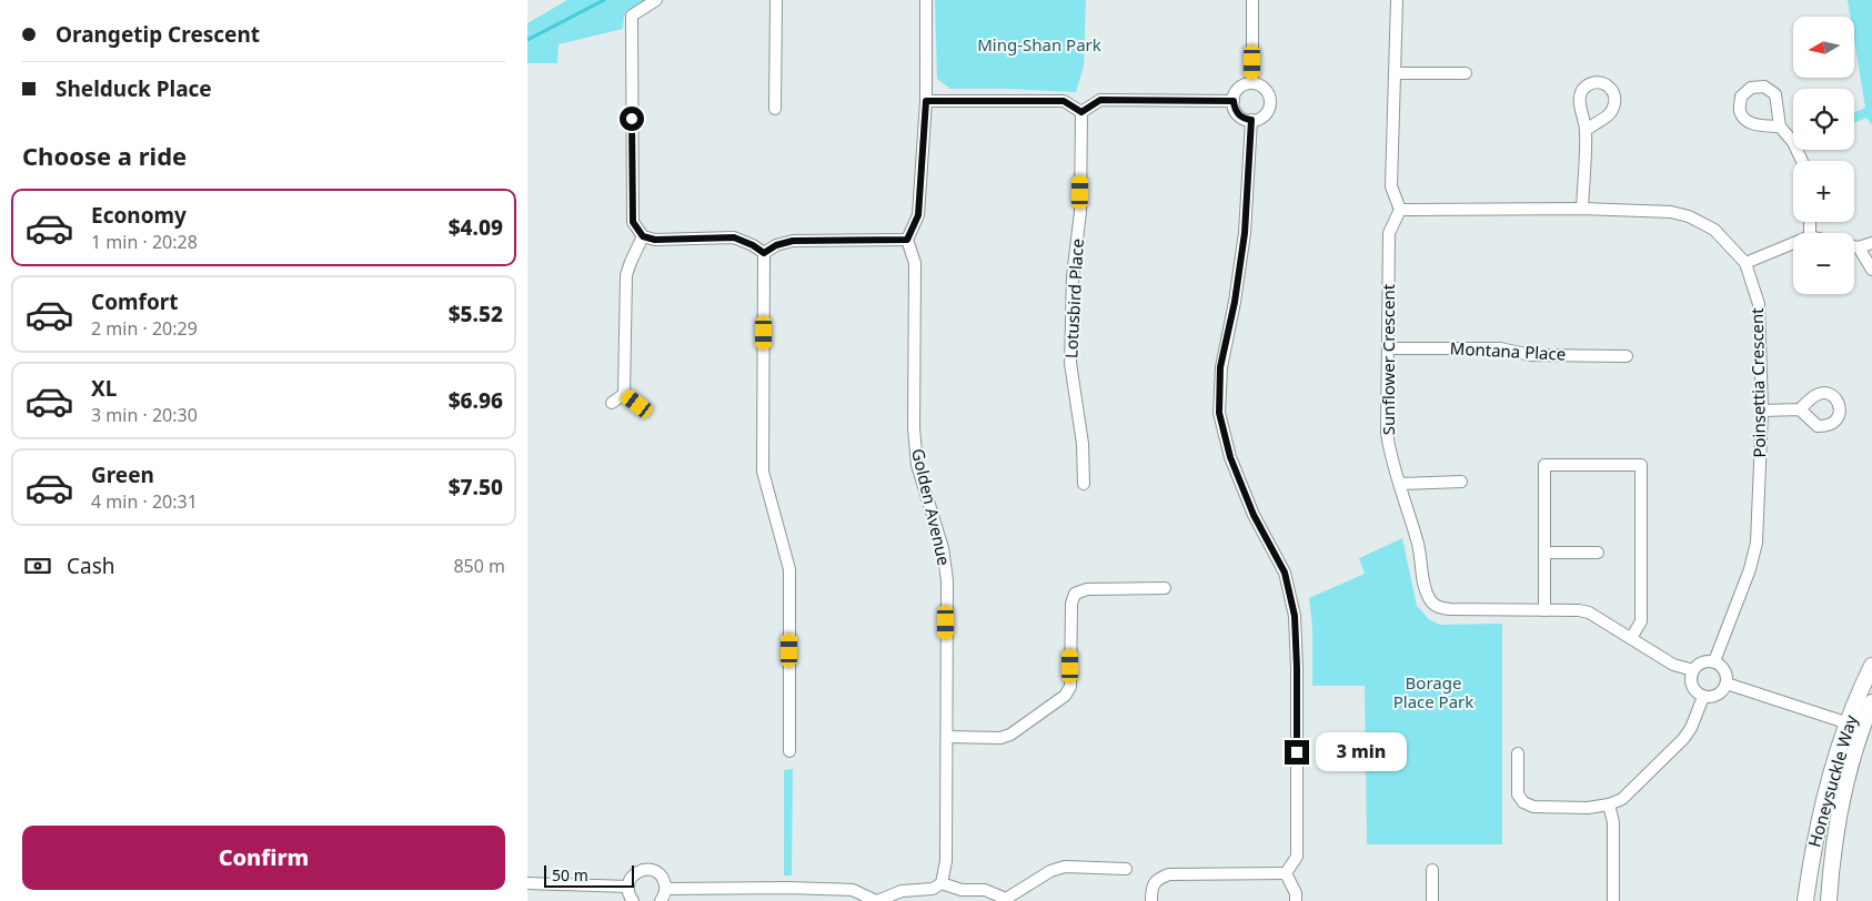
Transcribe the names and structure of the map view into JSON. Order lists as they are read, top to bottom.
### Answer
{
  "streets": {
    "street": [
      "Lotusbird Place",
      "Montana Place",
      "Sunflower Crescent",
      "Poinsettia Crescent",
      "Golden Avenue",
      "Honeysuckle Way"
    ]
  },
  "crossings": [
    ["Montana Place", "Sunflower Crescent"],
    ["Sunflower Crescent", "Poinsettia Crescent"]
  ],
  "parks": ["Ming-Shan Park", "Borage Place Park"],
  "scale_bar": "50 m",
  "north": "left",
  "page": {
    "banner": ["Orangetip Crescent", "Shelduck Place"],
    "map_buttons": ["+", "−"],
    "heading": "Choose a ride",
    "list": [
      {
        "name": "Economy",
        "note": "1 min · 20:28",
        "value": "$4.09"
      },
      {
        "name": "Comfort",
        "note": "2 min · 20:29",
        "value": "$5.52"
      },
      {
        "name": "XL",
        "note": "3 min · 20:30",
        "value": "$6.96"
      },
      {
        "name": "Green",
        "note": "4 min · 20:31",
        "value": "$7.50"
      }
    ],
    "pay": ["Cash", "850 m"],
    "bubble": "3 min",
    "buttons": "Confirm",
    "scale": "50 m"
  }
}
